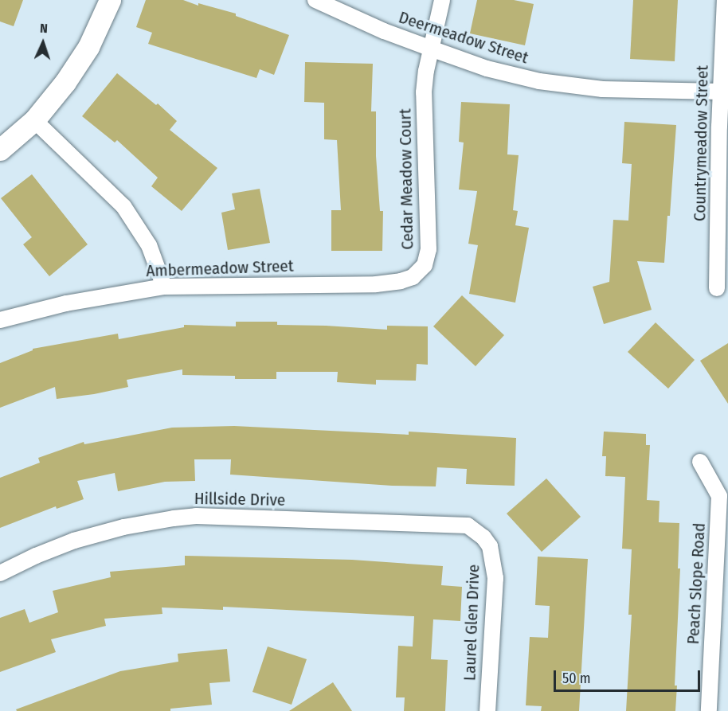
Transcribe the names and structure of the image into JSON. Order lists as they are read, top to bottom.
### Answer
{
  "streets": {
    "street": [
      "Deermeadow Street",
      "Countrymeadow Street",
      "Cedar Meadow Court",
      "Ambermeadow Street",
      "Hillside Drive",
      "Peach Slope Road",
      "Laurel Glen Drive"
    ]
  },
  "crossings": [
    ["Deermeadow Street", "Countrymeadow Street"],
    ["Deermeadow Street", "Cedar Meadow Court"],
    ["Cedar Meadow Court", "Ambermeadow Street"],
    ["Hillside Drive", "Laurel Glen Drive"]
  ],
  "scale_bar": "50 m",
  "north": "top"
}
